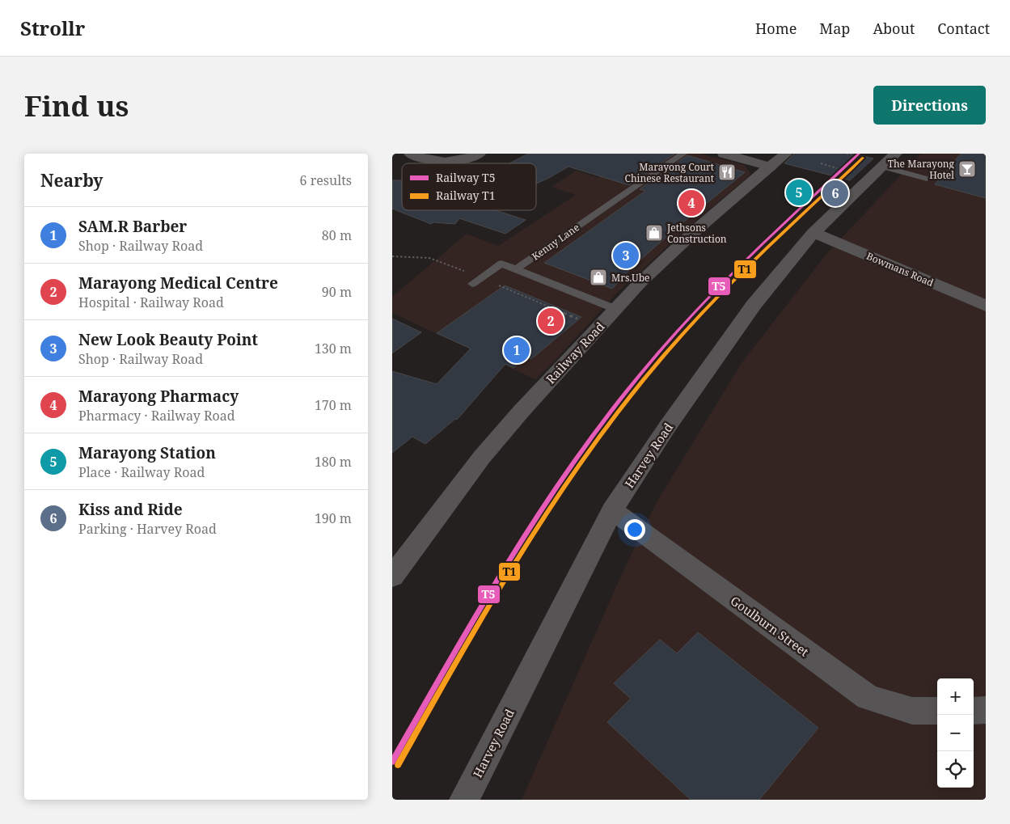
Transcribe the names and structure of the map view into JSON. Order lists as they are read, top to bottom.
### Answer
{
  "streets": {
    "street": [
      "Bowmans Road",
      "Railway Road",
      "Harvey Road",
      "Goulburn Street"
    ],
    "lane": ["Kenny Lane"]
  },
  "crossings": [
    ["Kenny Lane", "Railway Road"],
    ["Bowmans Road", "Harvey Road"],
    ["Harvey Road", "Goulburn Street"]
  ],
  "places": {
    "bar": ["The Marayong Hotel"],
    "restaurant": ["Marayong Court Chinese Restaurant"],
    "shop": ["Jethsons Construction", "Mrs.Ube"]
  },
  "lines": ["rail line T5", "rail line T1"],
  "legend": ["Railway T5", "Railway T1"],
  "page": {
    "header": "Strollr",
    "nav": [
      "Home",
      "Map",
      "About",
      "Contact"
    ],
    "buttons": "Directions",
    "title": "Find us",
    "heading": ["Nearby", "6 results"],
    "pins": [
      "5",
      "6",
      "4",
      "3",
      "2",
      "1"
    ],
    "list": [
      {
        "mark": "1",
        "name": "SAM.R Barber",
        "note": "Shop · Railway Road",
        "value": "80 m"
      },
      {
        "mark": "2",
        "name": "Marayong Medical Centre",
        "note": "Hospital · Railway Road",
        "value": "90 m"
      },
      {
        "mark": "3",
        "name": "New Look Beauty Point",
        "note": "Shop · Railway Road",
        "value": "130 m"
      },
      {
        "mark": "4",
        "name": "Marayong Pharmacy",
        "note": "Pharmacy · Railway Road",
        "value": "170 m"
      },
      {
        "mark": "5",
        "name": "Marayong Station",
        "note": "Place · Railway Road",
        "value": "180 m"
      },
      {
        "mark": "6",
        "name": "Kiss and Ride",
        "note": "Parking · Harvey Road",
        "value": "190 m"
      }
    ],
    "map_buttons": ["+", "−"]
  }
}
